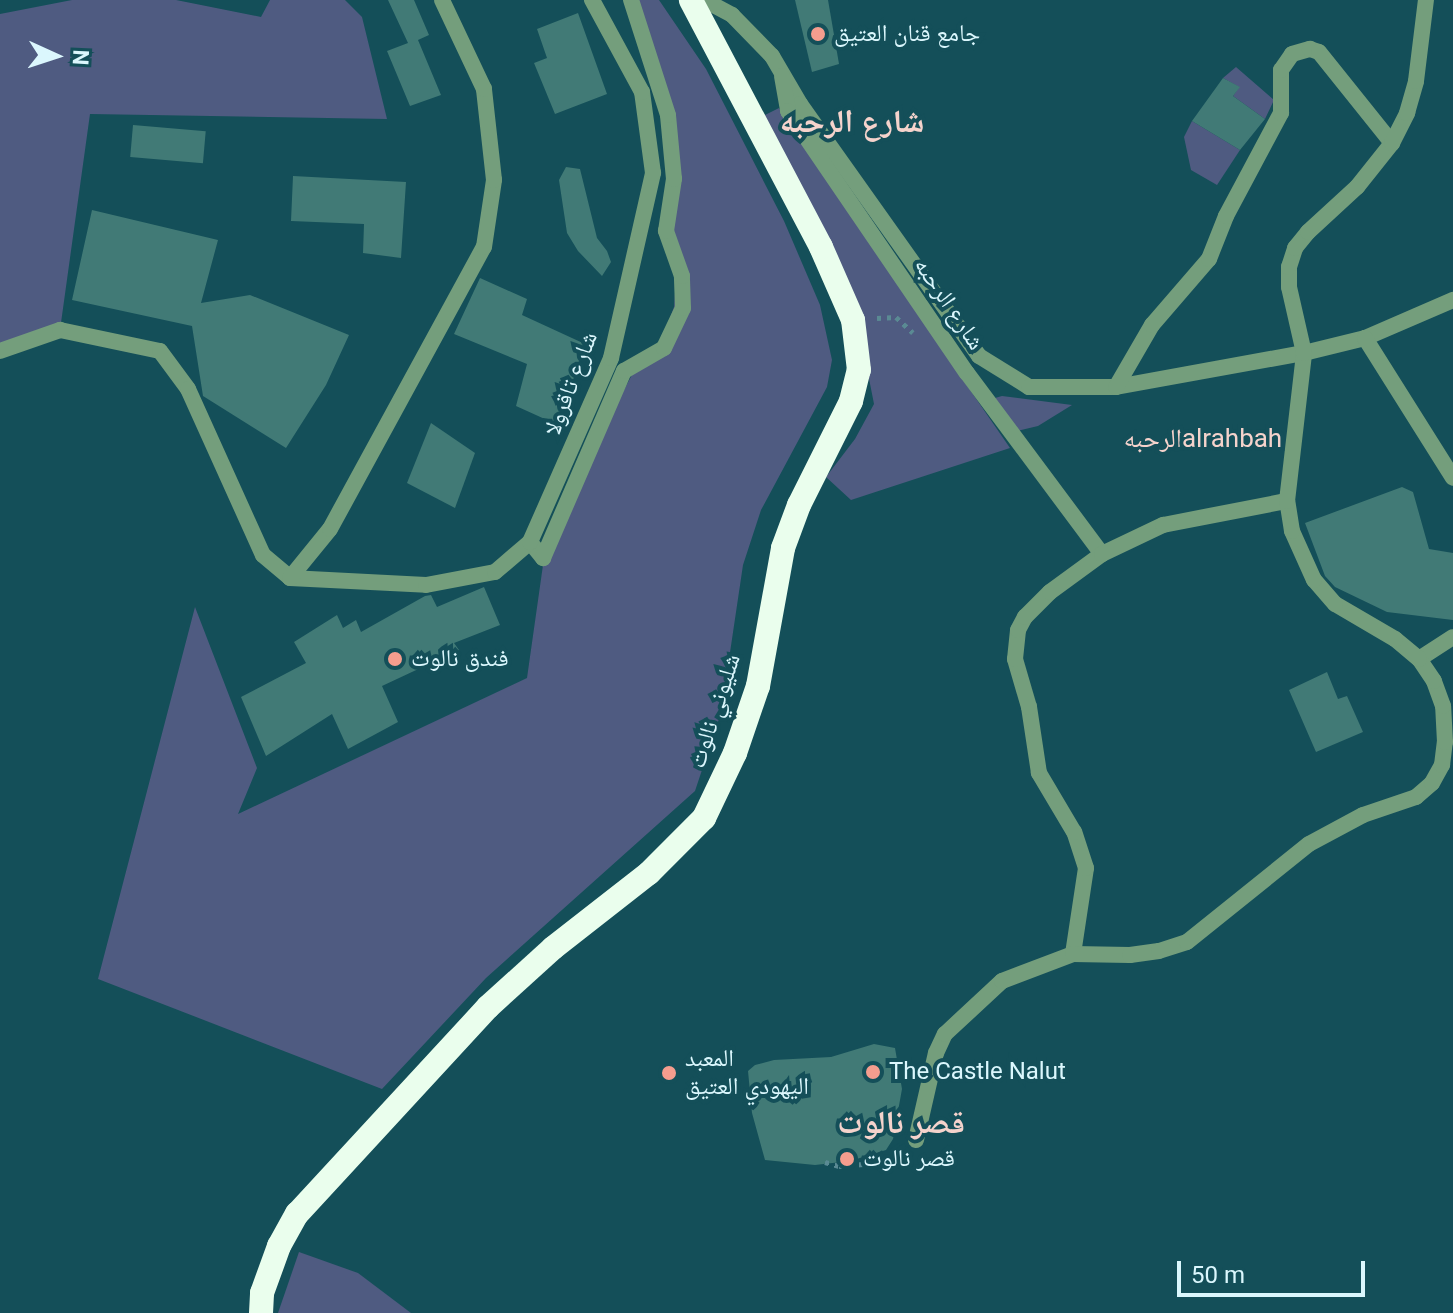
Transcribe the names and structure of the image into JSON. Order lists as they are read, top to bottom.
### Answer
{
  "streets": {
    "highway": ["شليوني نالوت"],
    "street": ["شارع الرحبه", "شارع تاقرولا"]
  },
  "districts": ["شارع الرحبه", "الرحبهalrahbah", "قصر نالوت"],
  "places": [
    "جامع قنان العتيق",
    "فندق نالوت",
    "The Castle Nalut",
    "المعبد اليهودي العتيق",
    "قصر نالوت"
  ],
  "scale_bar": "50 m",
  "north": "right"
}
